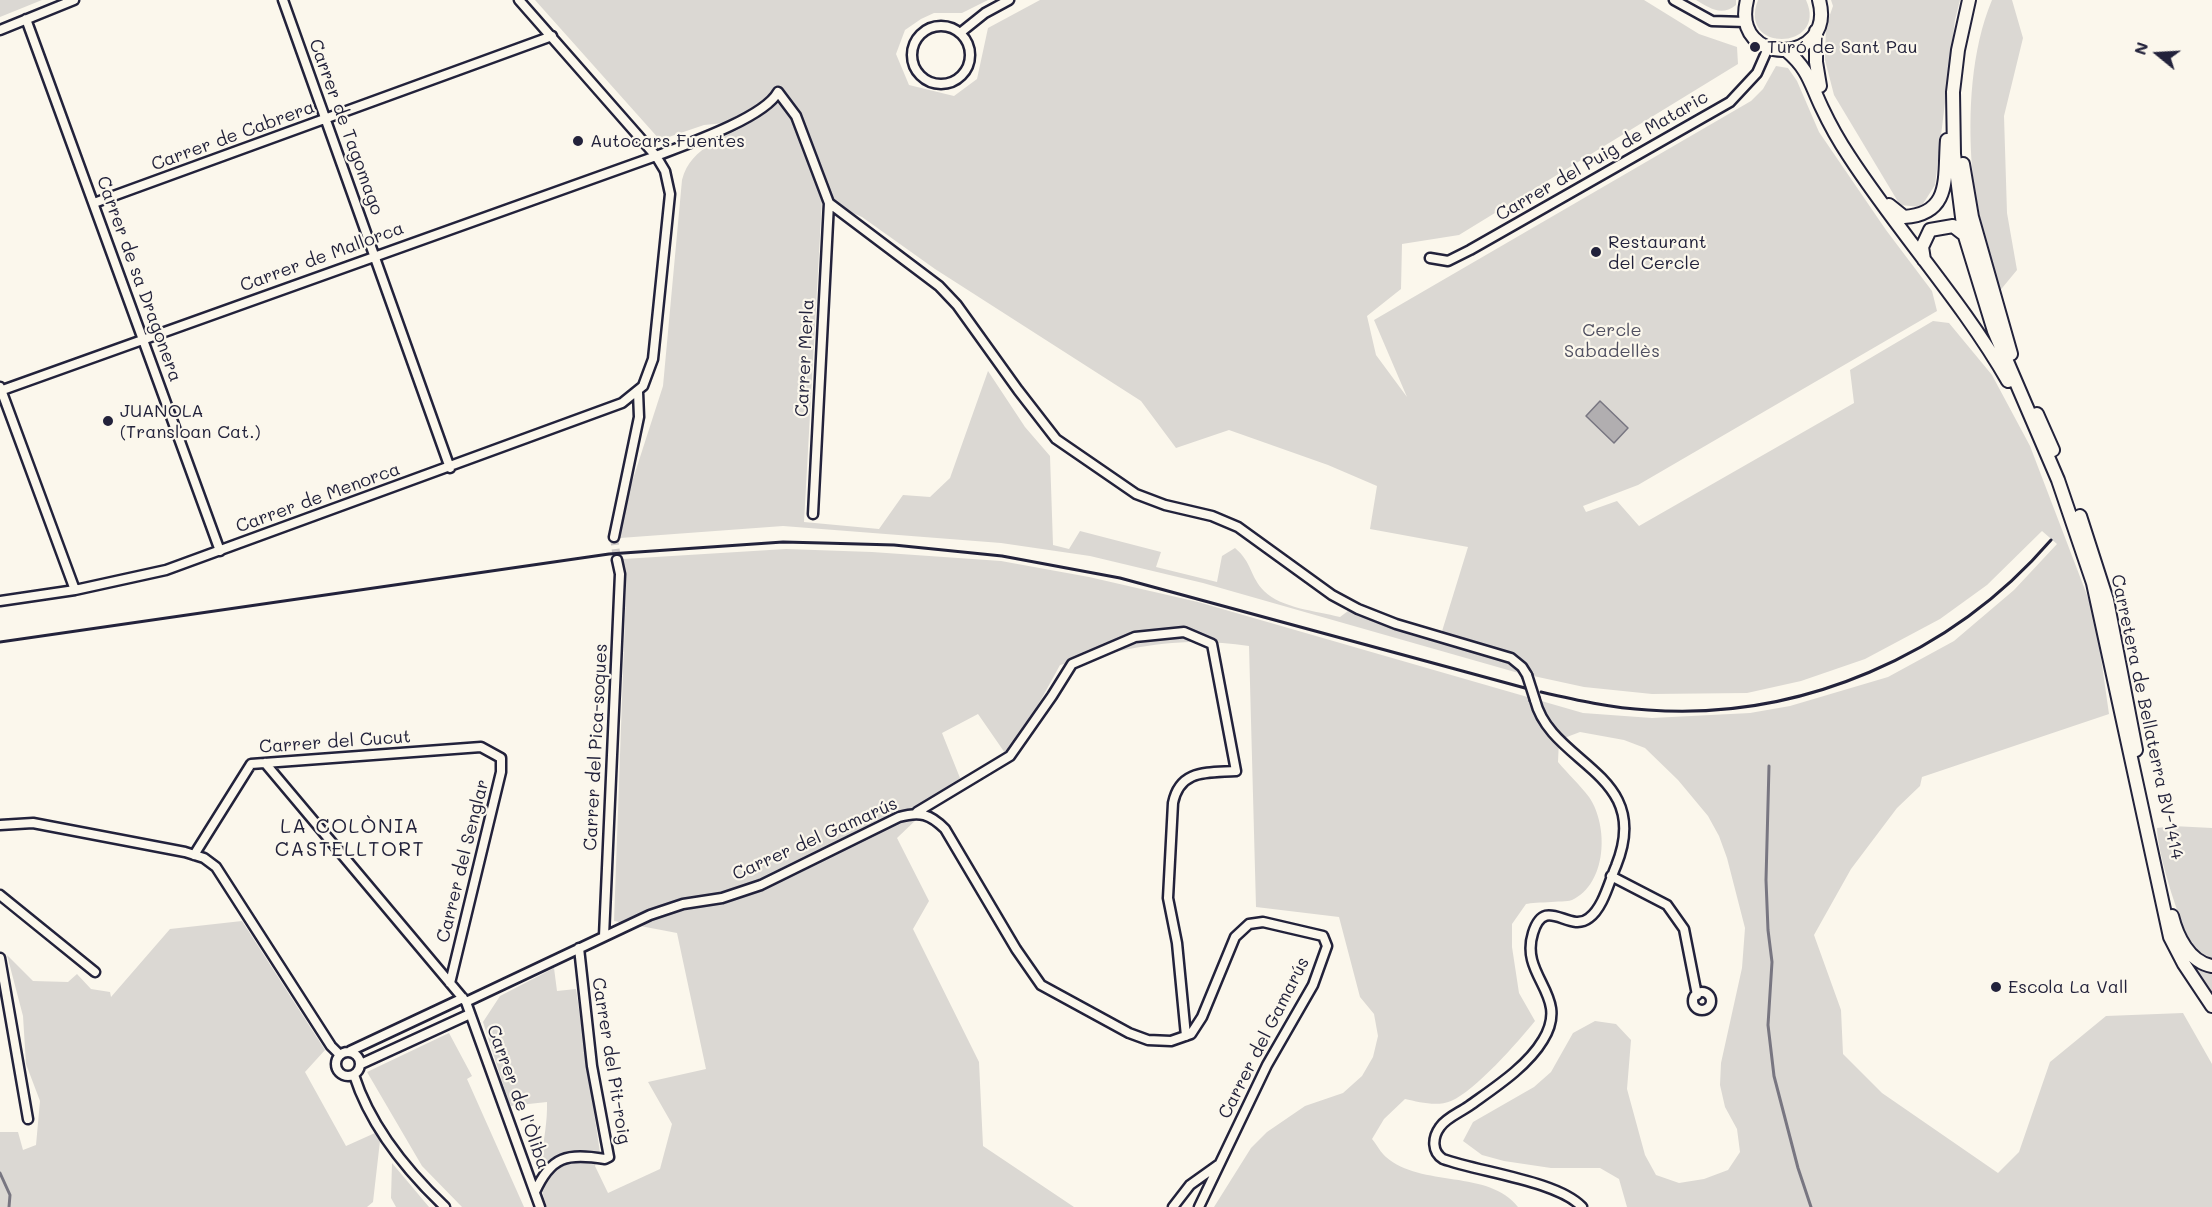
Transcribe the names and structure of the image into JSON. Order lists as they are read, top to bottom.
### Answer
{
  "streets": {
    "street": [
      "Carrer de Tagomago",
      "Carrer de Cabrera",
      "Carrer del Puig de Mataric",
      "Carrer de Mallorca",
      "Carrer de sa Dragonera",
      "Carrer Merla",
      "Carrer de Menorca",
      "Carretera de Bellaterra BV-1414",
      "Carrer del Cucut",
      "Carrer del Pica-soques",
      "Carrer del Gamarús",
      "Carrer del Senglar",
      "Carrer del Pit-roig",
      "Carrer de l'Òliba"
    ]
  },
  "crossings": [
    ["Carrer de Tagomago", "Carrer de Cabrera"],
    ["Carrer de Tagomago", "Carrer de Mallorca"],
    ["Carrer de Tagomago", "Carrer de Menorca"],
    ["Carrer de Cabrera", "Carrer de sa Dragonera"],
    ["Carrer de Mallorca", "Carrer de sa Dragonera"],
    ["Carrer de Mallorca", "Carrer Merla"],
    ["Carrer de sa Dragonera", "Carrer de Menorca"],
    ["Carrer del Cucut", "Carrer del Senglar"],
    ["Carrer del Pica-soques", "Carrer del Gamarús"],
    ["Carrer del Gamarús", "Carrer del Pit-roig"],
    ["Carrer del Gamarús", "Carrer de l'Òliba"],
    ["Carrer del Pit-roig", "Carrer de l'Òliba"]
  ],
  "districts": ["LA COLÒNIA CASTELLTORT"],
  "parks": ["Cercle Sabadellès"],
  "places": [
    "Turó de Sant Pau",
    "Autocars Fuentes",
    "Restaurant del Cercle",
    "JUANOLA (Transloan Cat.)",
    "Escola La Vall"
  ],
  "north": "left"
}
